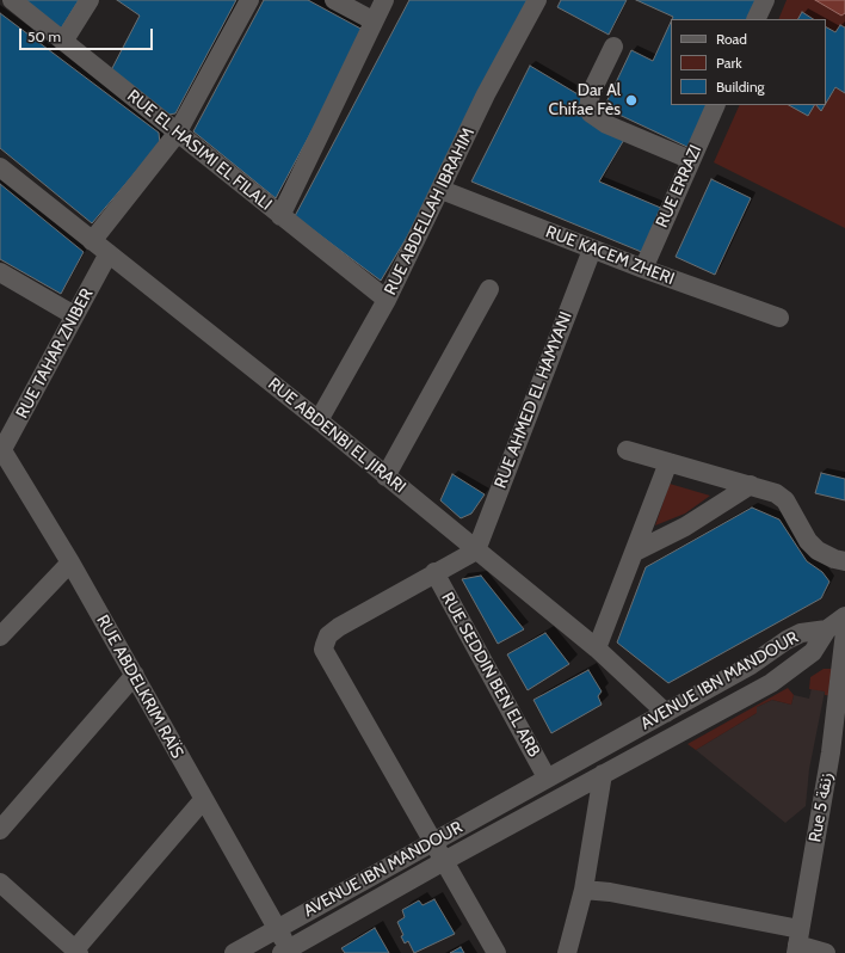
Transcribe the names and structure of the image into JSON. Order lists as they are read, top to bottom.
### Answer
{
  "streets": {
    "street": [
      "RUE EL HASIMI EL FILALI",
      "RUE ERRAZI",
      "RUE ABDELLAH IBRAHIM",
      "RUE KACEM ZHERI",
      "RUE TAHAR ZNIBER",
      "RUE AHMED EL HAMYANI",
      "RUE ABDENBI EL JIRARI",
      "RUE SEDDIN BEN EL ARB",
      "AVENUE IBN MANDOUR",
      "RUE ABDELKRIM RAÏS",
      "Rue 5 زنقة"
    ]
  },
  "crossings": [
    ["RUE EL HASIMI EL FILALI", "RUE ABDELLAH IBRAHIM"],
    ["RUE ERRAZI", "RUE KACEM ZHERI"],
    ["RUE ABDELLAH IBRAHIM", "RUE KACEM ZHERI"],
    ["RUE ABDELLAH IBRAHIM", "RUE ABDENBI EL JIRARI"],
    ["RUE KACEM ZHERI", "RUE AHMED EL HAMYANI"],
    ["RUE TAHAR ZNIBER", "RUE ABDENBI EL JIRARI"],
    ["RUE TAHAR ZNIBER", "RUE ABDELKRIM RAÏS"],
    ["RUE AHMED EL HAMYANI", "RUE ABDENBI EL JIRARI"],
    ["RUE ABDENBI EL JIRARI", "AVENUE IBN MANDOUR"],
    ["RUE SEDDIN BEN EL ARB", "AVENUE IBN MANDOUR"],
    ["AVENUE IBN MANDOUR", "RUE ABDELKRIM RAÏS"],
    ["AVENUE IBN MANDOUR", "Rue 5 زنقة"]
  ],
  "places": ["Dar Al Chifae Fès"],
  "legend": ["Road", "Park", "Building"],
  "scale_bar": "50 m"
}
